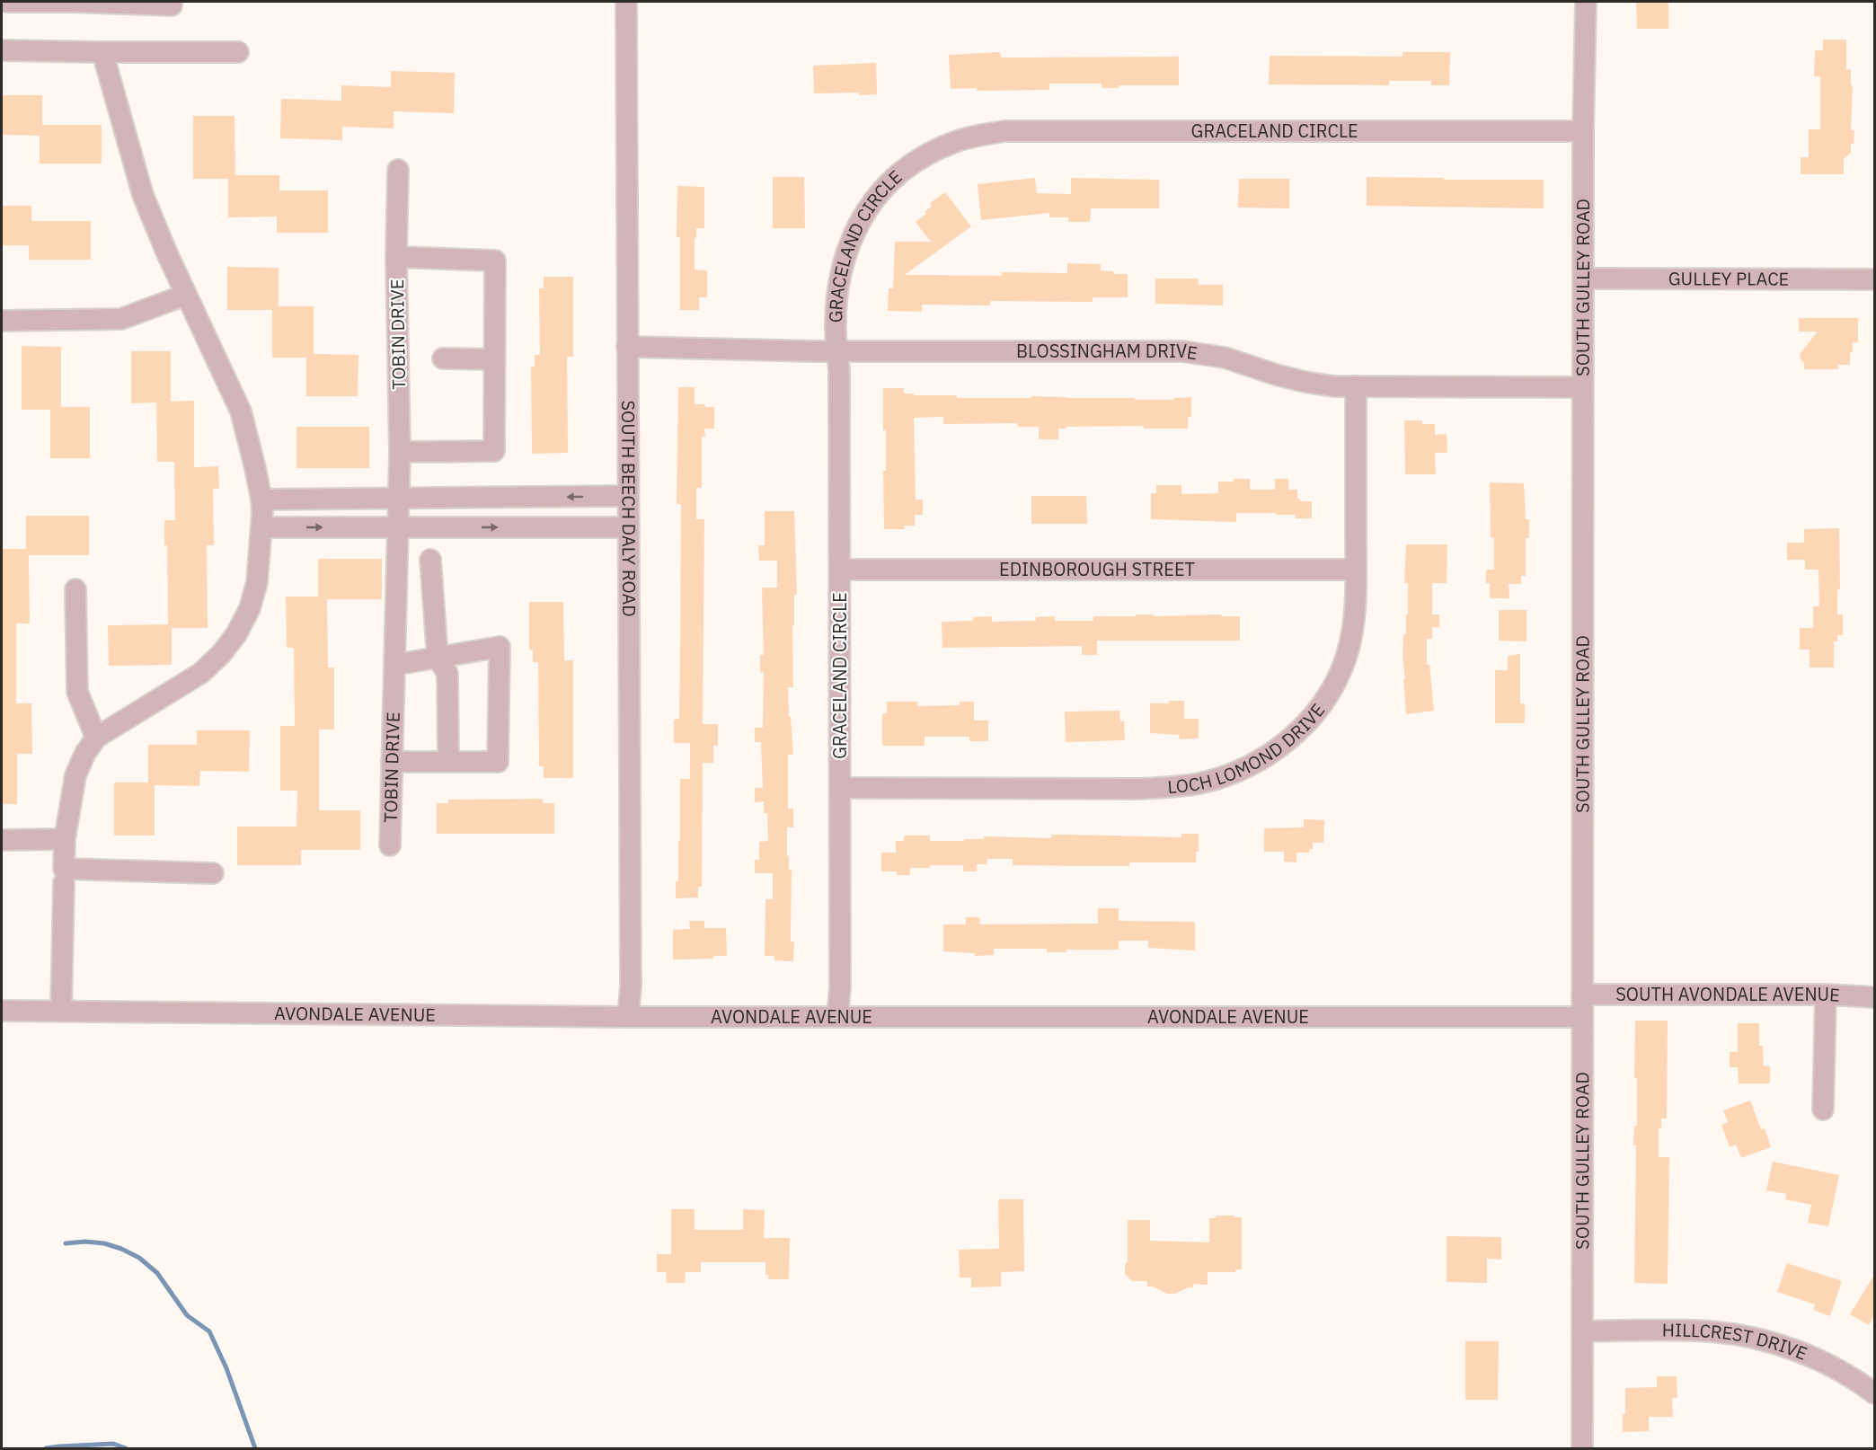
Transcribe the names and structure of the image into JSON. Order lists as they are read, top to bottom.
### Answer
{
  "streets": {
    "street": [
      "GRACELAND CIRCLE",
      "GULLEY PLACE",
      "SOUTH GULLEY ROAD",
      "TOBIN DRIVE",
      "BLOSSINGHAM DRIVE",
      "SOUTH BEECH DALY ROAD",
      "EDINBOROUGH STREET",
      "LOCH LOMOND DRIVE",
      "SOUTH AVONDALE AVENUE",
      "AVONDALE AVENUE",
      "HILLCREST DRIVE"
    ]
  },
  "crossings": [
    ["GRACELAND CIRCLE", "SOUTH GULLEY ROAD"],
    ["GRACELAND CIRCLE", "BLOSSINGHAM DRIVE"],
    ["GRACELAND CIRCLE", "EDINBOROUGH STREET"],
    ["GRACELAND CIRCLE", "LOCH LOMOND DRIVE"],
    ["GRACELAND CIRCLE", "AVONDALE AVENUE"],
    ["GULLEY PLACE", "SOUTH GULLEY ROAD"],
    ["SOUTH GULLEY ROAD", "BLOSSINGHAM DRIVE"],
    ["SOUTH GULLEY ROAD", "SOUTH AVONDALE AVENUE"],
    ["SOUTH GULLEY ROAD", "AVONDALE AVENUE"],
    ["SOUTH GULLEY ROAD", "HILLCREST DRIVE"],
    ["BLOSSINGHAM DRIVE", "SOUTH BEECH DALY ROAD"],
    ["BLOSSINGHAM DRIVE", "LOCH LOMOND DRIVE"],
    ["SOUTH BEECH DALY ROAD", "AVONDALE AVENUE"],
    ["EDINBOROUGH STREET", "LOCH LOMOND DRIVE"]
  ]
}
